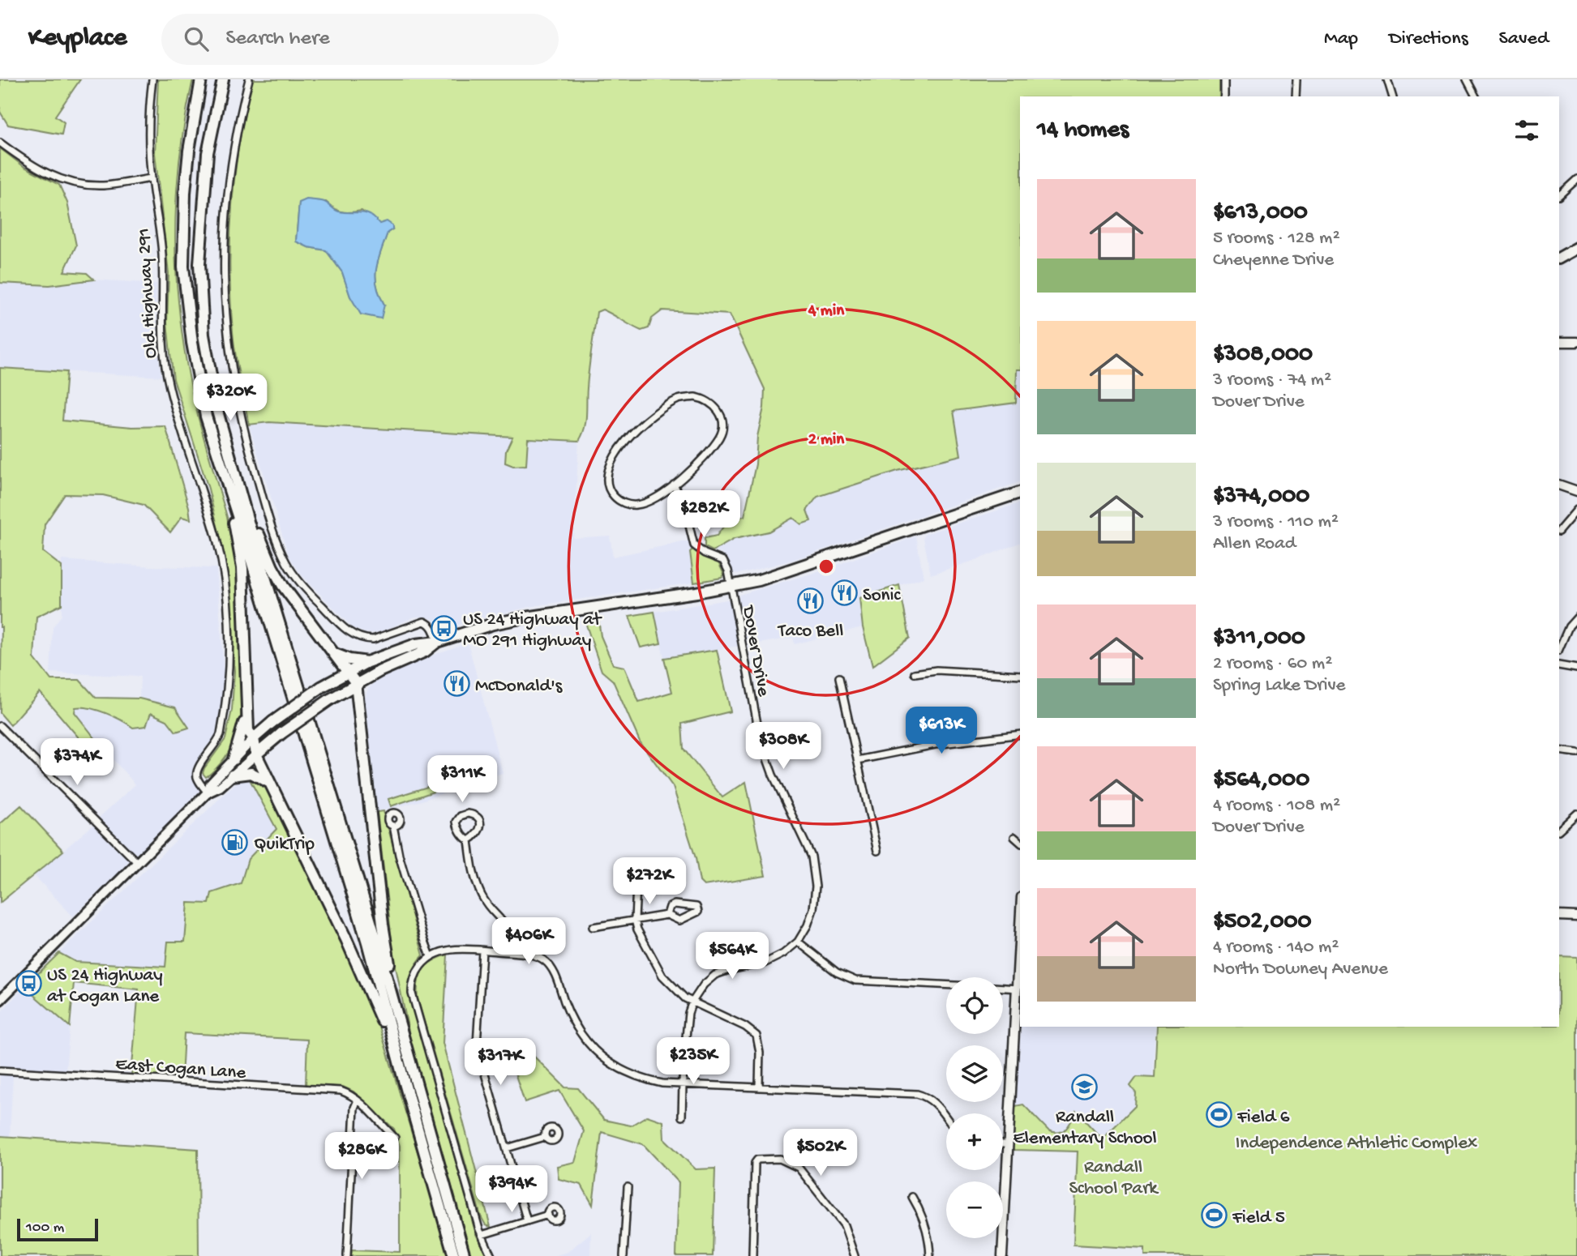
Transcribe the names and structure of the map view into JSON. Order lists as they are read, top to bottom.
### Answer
{
  "streets": {
    "street": ["Old Highway 291", "Dover Drive", "East Cogan Lane"]
  },
  "parks": ["Independence Athletic Complex", "Randall School Park"],
  "places": {
    "restaurant": ["Sonic", "Taco Bell", "McDonald's"],
    "bus stop": ["US 24 Highway at MO 291 Highway", "US 24 Highway at Cogan Lane"],
    "fuel station": ["QuikTrip"],
    "school or university": ["Randall Elementary School"],
    "sports": ["Field 6", "Field 5"]
  },
  "scale_bar": "100 m",
  "page": {
    "header": "Keyplace",
    "search": "Search here",
    "nav": ["Map", "Directions", "Saved"],
    "heading": "14 homes",
    "list": [
      {
        "name": "$613,000",
        "note": "5 rooms · 128 m² · Cheyenne Drive"
      },
      {
        "name": "$308,000",
        "note": "3 rooms · 74 m² · Dover Drive"
      },
      {
        "name": "$374,000",
        "note": "3 rooms · 110 m² · Allen Road"
      },
      {
        "name": "$311,000",
        "note": "2 rooms · 60 m² · Spring Lake Drive"
      },
      {
        "name": "$564,000",
        "note": "4 rooms · 108 m² · Dover Drive"
      },
      {
        "name": "$502,000",
        "note": "4 rooms · 140 m² · North Downey Avenue"
      }
    ],
    "price": [
      "$320K",
      "$282K",
      "$613K",
      "$308K",
      "$374K",
      "$311K",
      "$272K",
      "$406K",
      "$564K",
      "$235K",
      "$317K",
      "$502K",
      "$286K",
      "$394K"
    ],
    "map_buttons": ["+", "−"],
    "scale": "100 m"
  },
  "rings": ["4 min", "2 min"]
}
